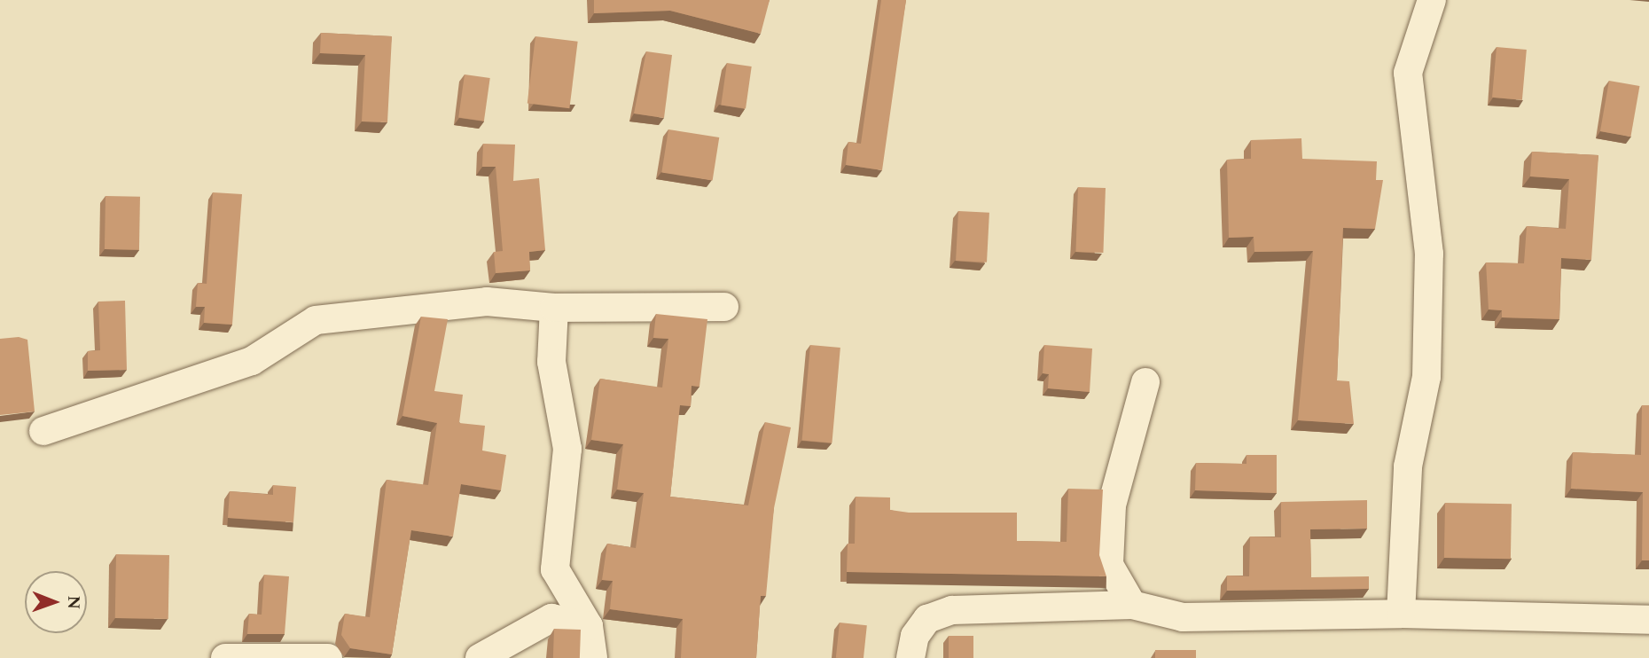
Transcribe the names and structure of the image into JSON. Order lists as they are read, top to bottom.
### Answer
{
  "north": "right"
}
